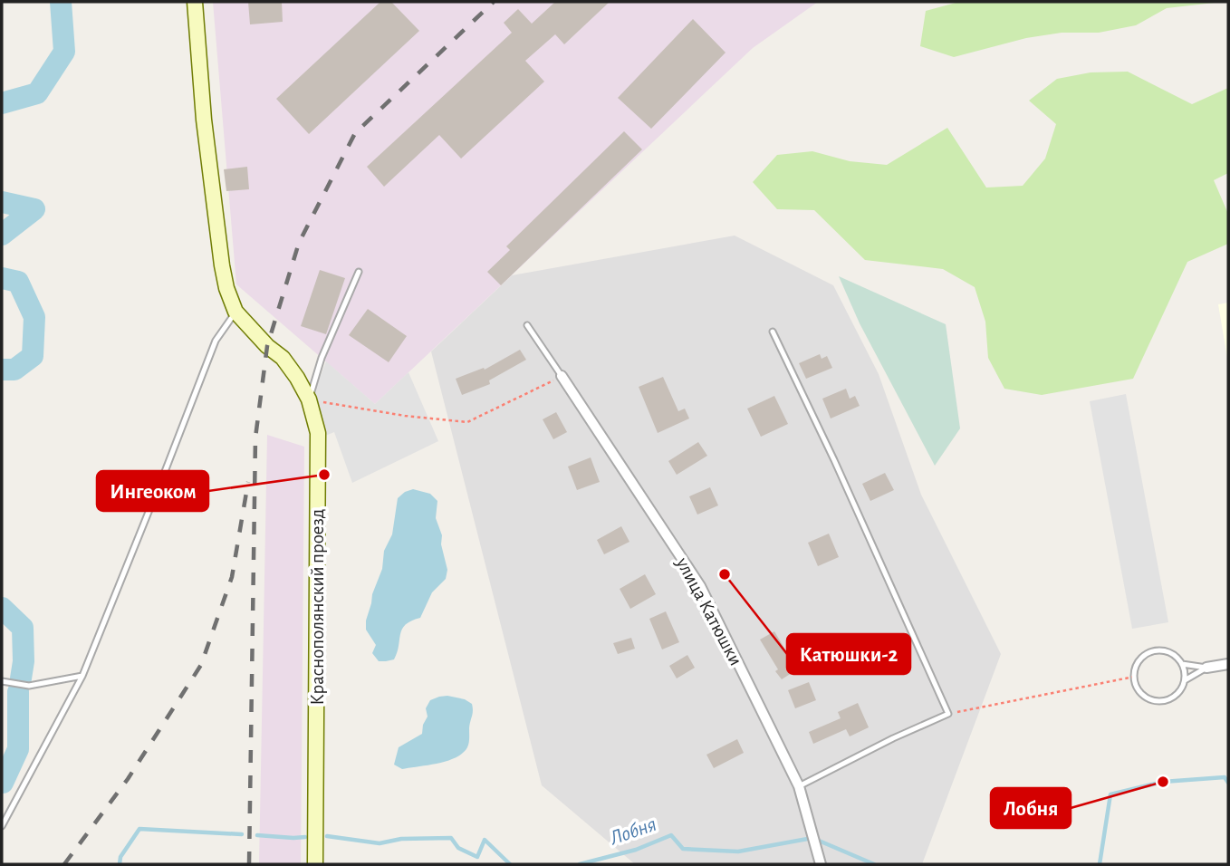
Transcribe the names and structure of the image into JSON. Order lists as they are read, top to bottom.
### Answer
{
  "streets": {
    "main road": ["Краснополянский проезд"],
    "street": ["улица Катюшки"]
  },
  "water": ["Лобня"],
  "places": ["Ингеоком", "Катюшки-2", "Лобня"]
}
